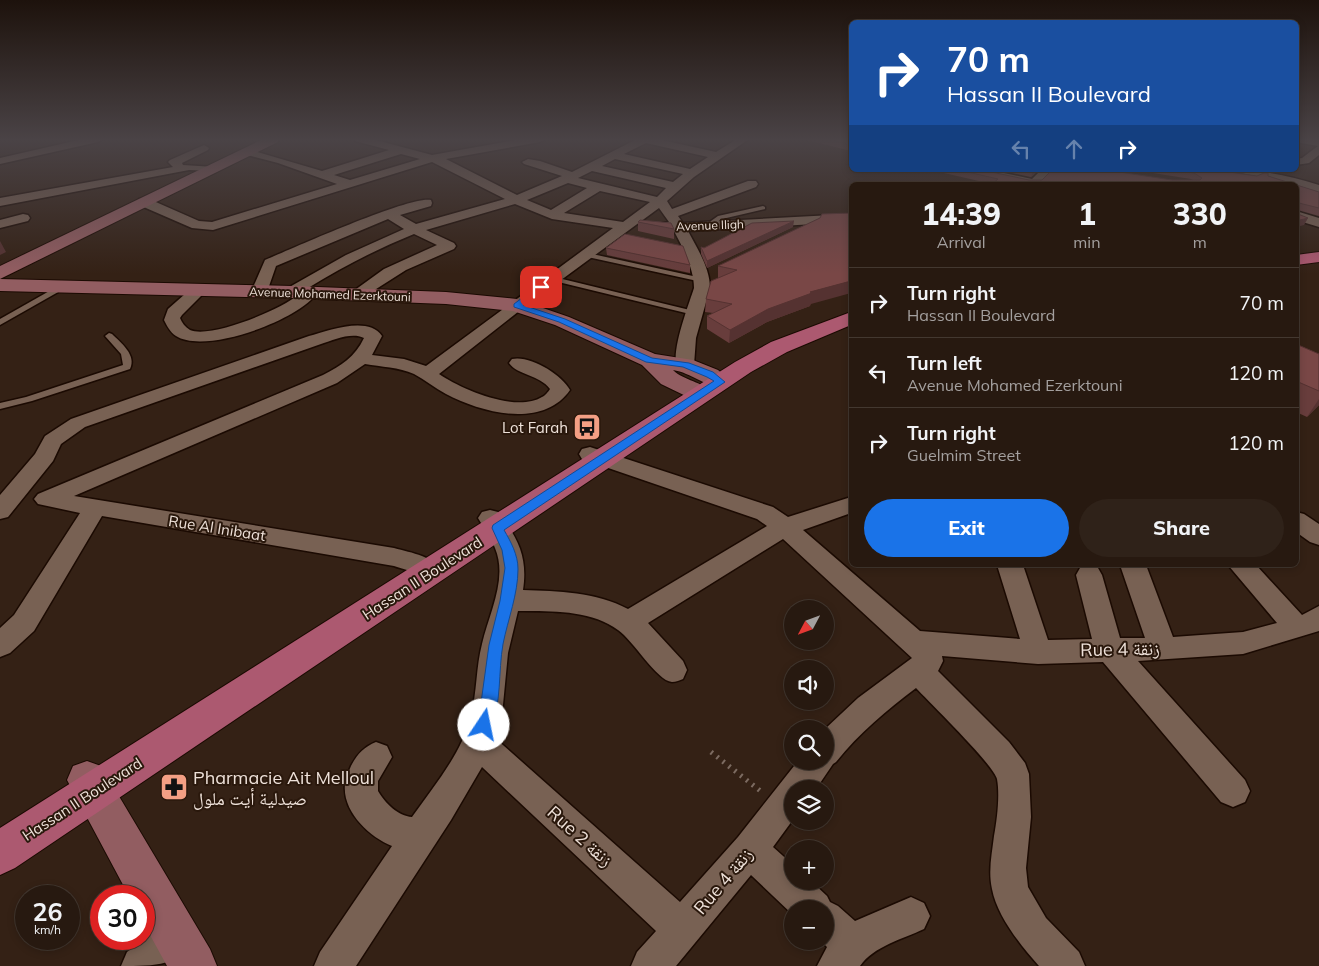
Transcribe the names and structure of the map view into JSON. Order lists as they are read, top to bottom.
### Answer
{
  "streets": {
    "main road": ["Hassan II Boulevard"],
    "street": [
      "Avenue Iligh",
      "Avenue Mohamed Ezerktouni",
      "Rue Al Inibaat",
      "Rue 4 زنقة",
      "Rue 2 زنقة"
    ]
  },
  "crossings": [
    ["Avenue Mohamed Ezerktouni", "Hassan II Boulevard"],
    ["Rue Al Inibaat", "Hassan II Boulevard"],
    ["Rue 4 زنقة", "Rue 2 زنقة"]
  ],
  "places": {
    "bus stop": ["Lot Farah"],
    "pharmacy": ["Pharmacie Ait Melloul صيدلية أيت ملول"]
  },
  "north": "bottom left",
  "page": {
    "turn": ["70 m", "Hassan II Boulevard"],
    "eta": [
      "14:39",
      "Arrival",
      "1",
      "min",
      "330",
      "m"
    ],
    "list": [
      {
        "name": "Turn right",
        "note": "Hassan II Boulevard",
        "value": "70 m"
      },
      {
        "name": "Turn left",
        "note": "Avenue Mohamed Ezerktouni",
        "value": "120 m"
      },
      {
        "name": "Turn right",
        "note": "Guelmim Street",
        "value": "120 m"
      }
    ],
    "buttons": ["Exit", "Share"],
    "map_buttons": ["+", "−"],
    "speed": "26 km/h",
    "limit": "30"
  }
}
